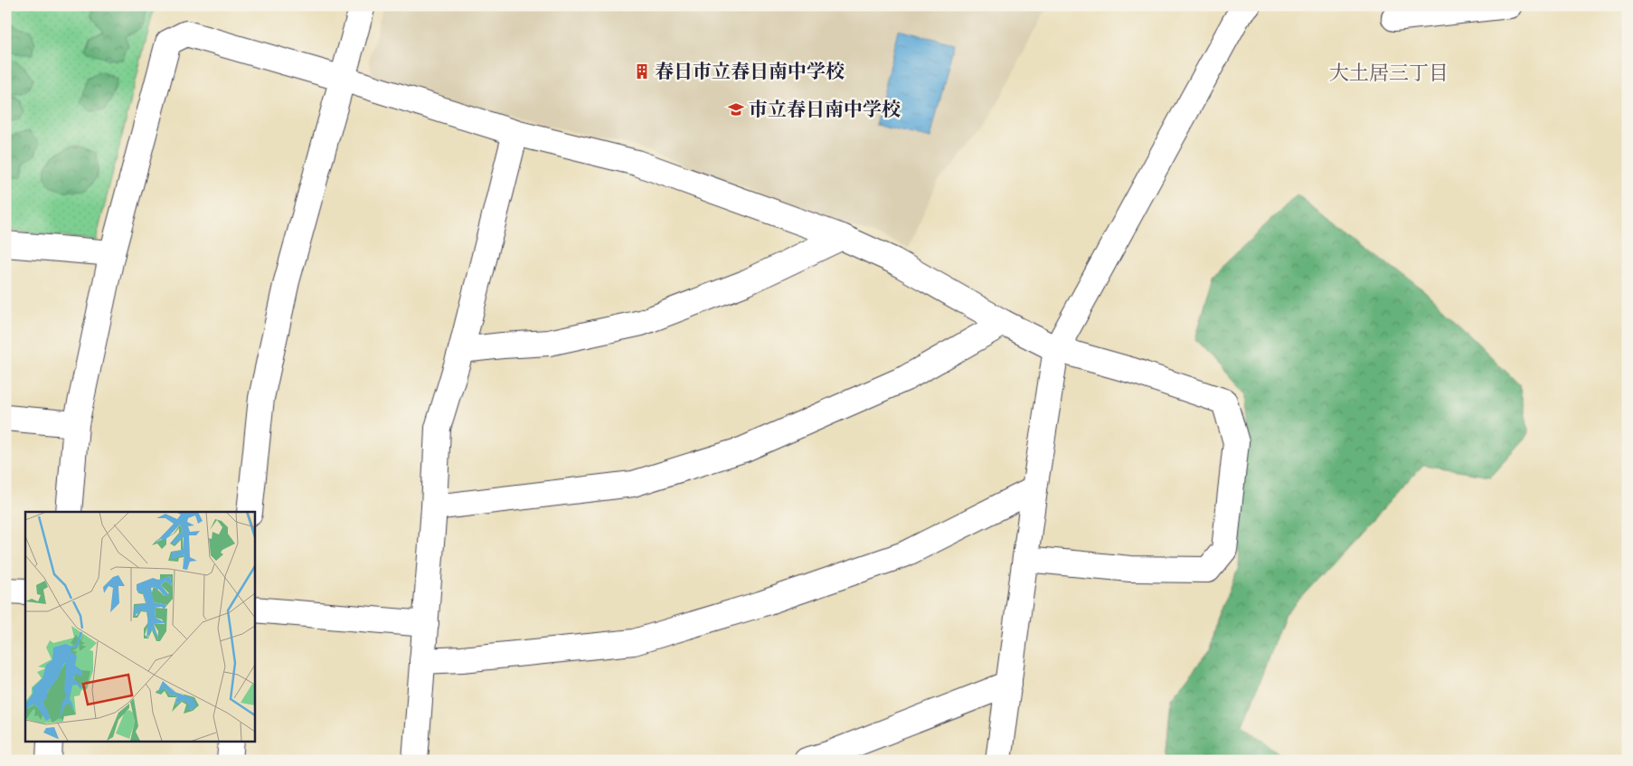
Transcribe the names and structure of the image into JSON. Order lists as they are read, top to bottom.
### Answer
{
  "districts": ["大土居三丁目"],
  "places": {
    "building": ["春日市立春日南中学校"],
    "school or university": ["市立春日南中学校"]
  }
}
